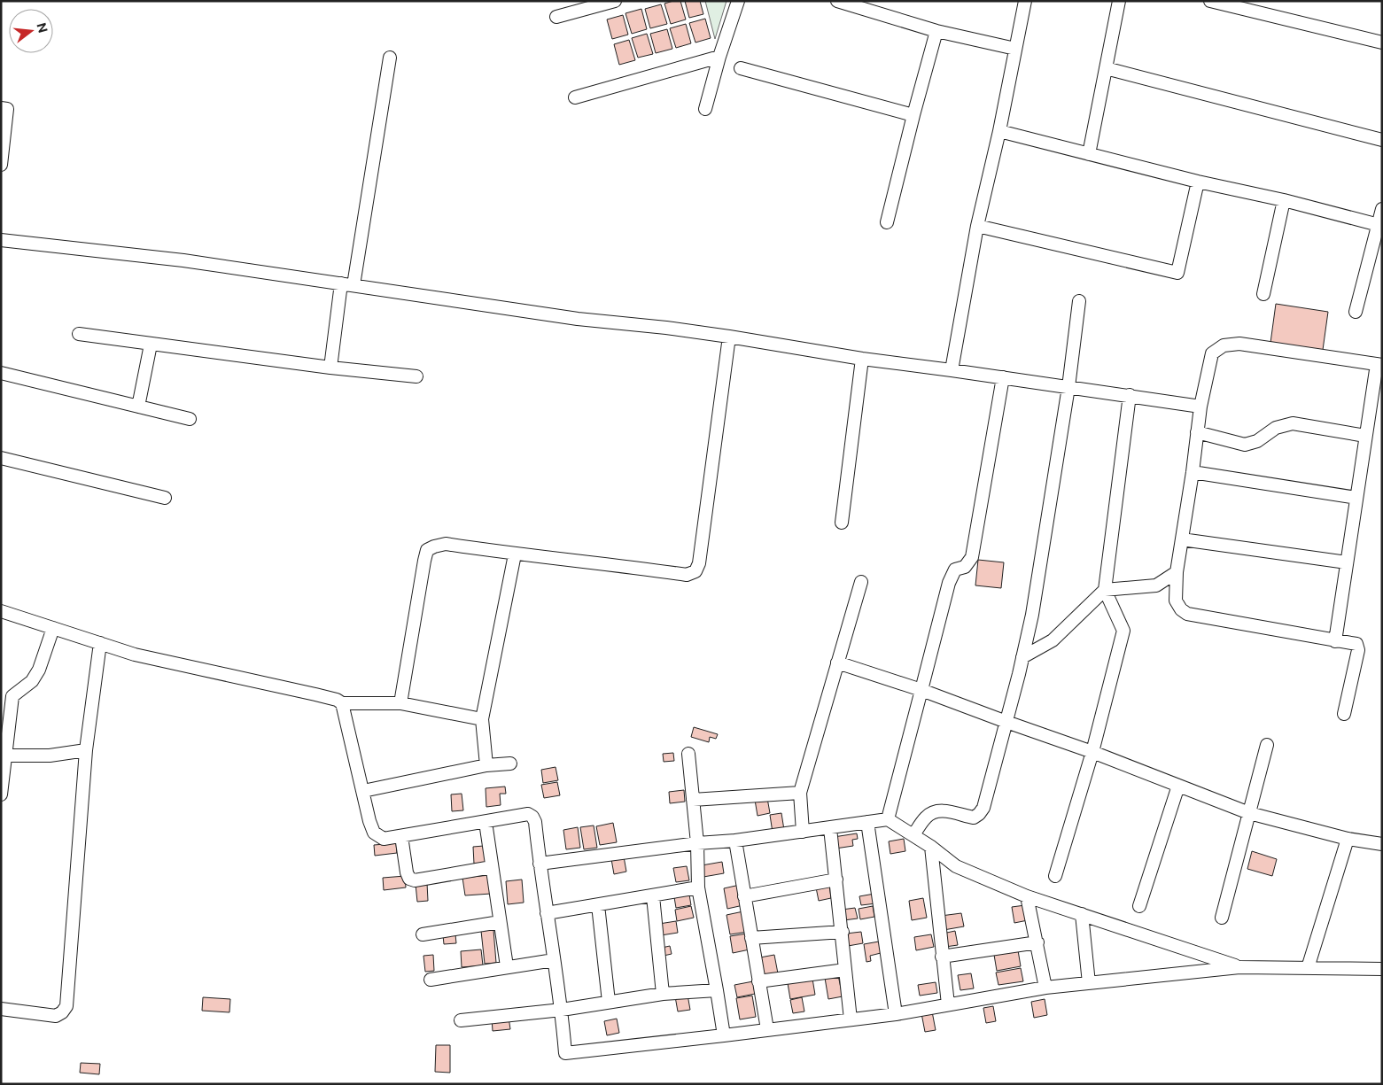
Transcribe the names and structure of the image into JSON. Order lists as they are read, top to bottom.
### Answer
{
  "north": "right"
}
